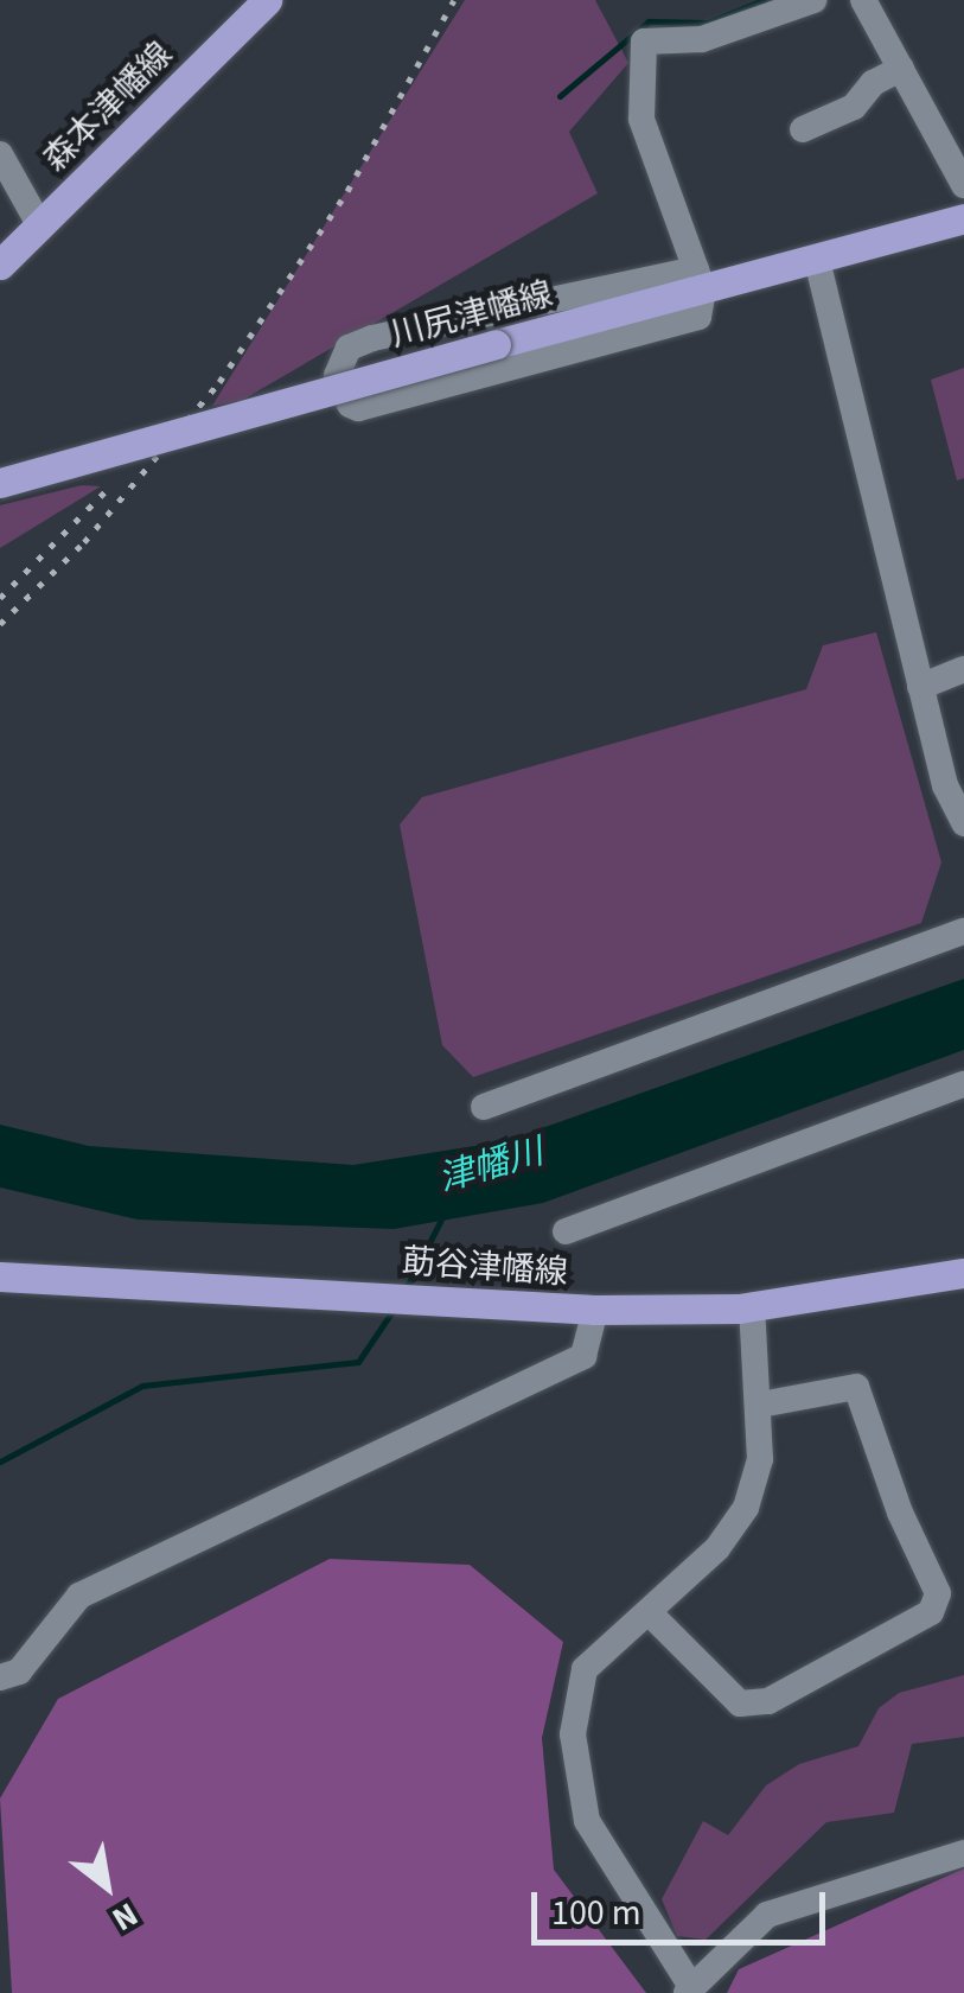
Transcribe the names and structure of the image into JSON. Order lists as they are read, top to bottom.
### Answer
{
  "streets": {
    "main road": ["森本津幡線", "川尻津幡線", "莇谷津幡線"]
  },
  "water": ["津幡川"],
  "scale_bar": "100 m",
  "north": "bottom right"
}
